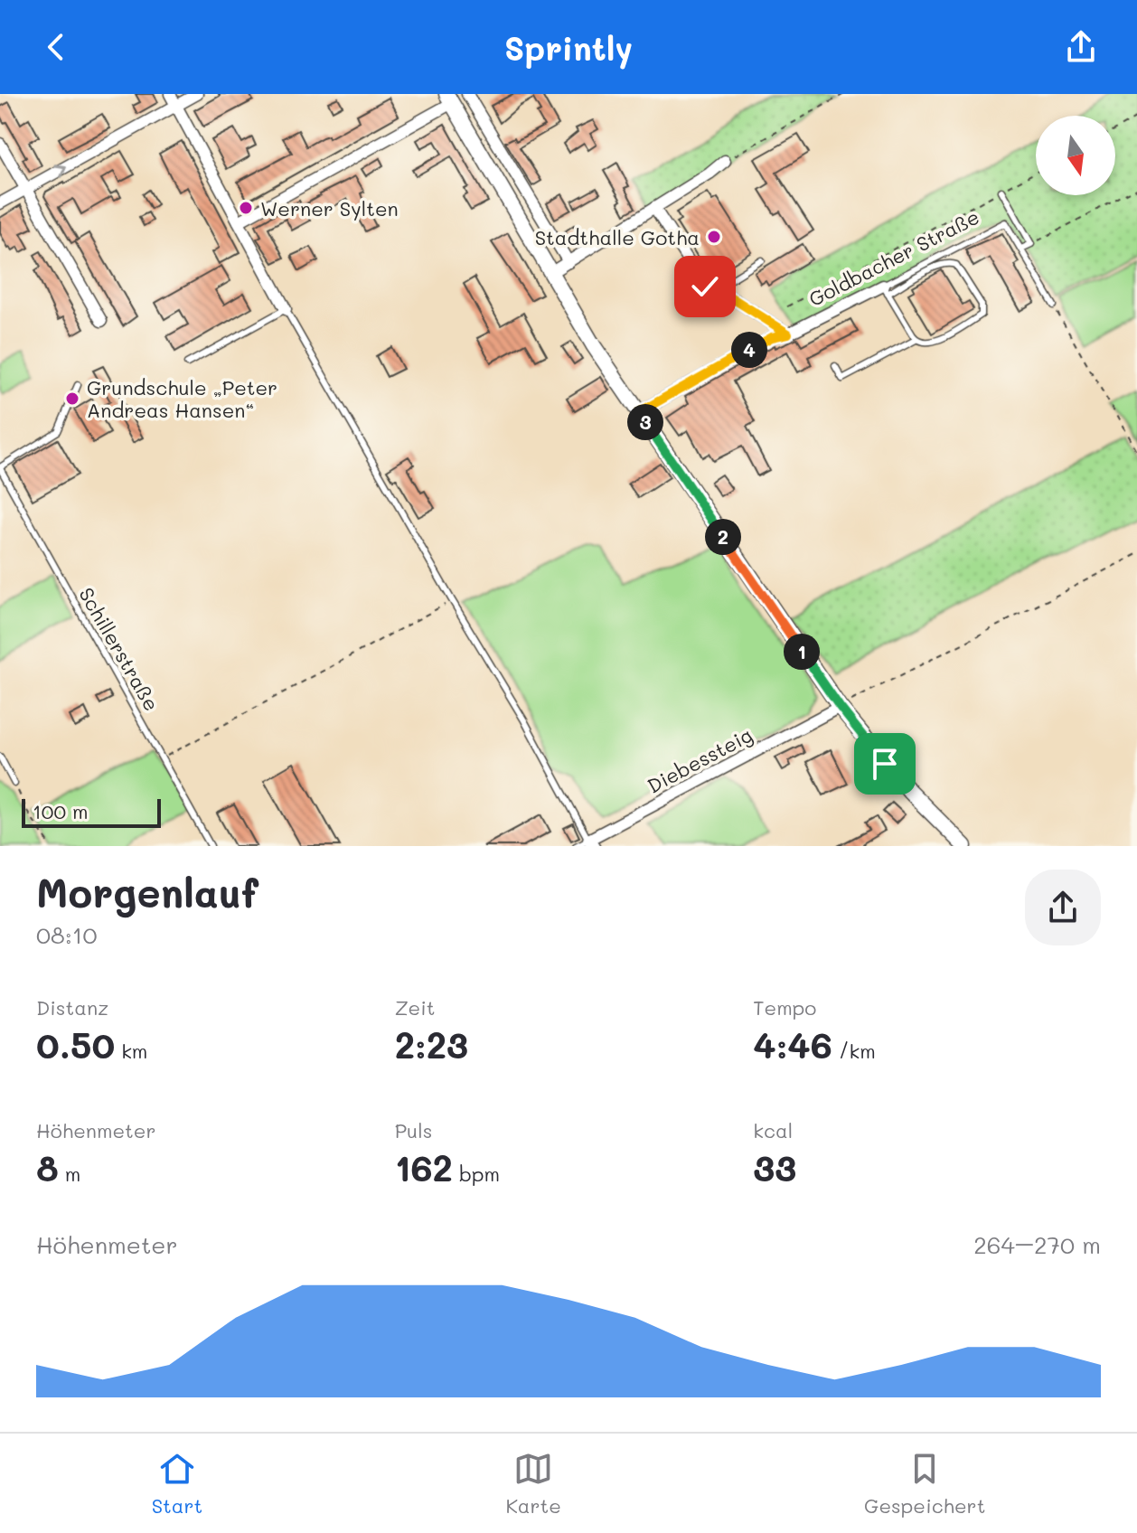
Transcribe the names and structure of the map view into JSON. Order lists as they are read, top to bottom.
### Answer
{
  "streets": {
    "street": ["Goldbacher Straße", "Diebessteig"],
    "lane": ["Schillerstraße"]
  },
  "places": ["Werner Sylten", "Stadthalle Gotha", "Grundschule „Peter Andreas Hansen“"],
  "scale_bar": "100 m",
  "north": "bottom",
  "page": {
    "header": "Sprintly",
    "pins": [
      "4",
      "3",
      "2",
      "1"
    ],
    "scale": "100 m",
    "heading": ["Morgenlauf", "08:10"],
    "stats": [
      ["Distanz", "0.50 km"],
      ["Zeit", "2:23"],
      ["Tempo", "4:46 /km"],
      ["Höhenmeter", "8 m"],
      ["Puls", "162 bpm"],
      ["kcal", "33"]
    ],
    "chart": ["Höhenmeter", "264–270 m"],
    "tabs": ["Start", "Karte", "Gespeichert"]
  }
}
